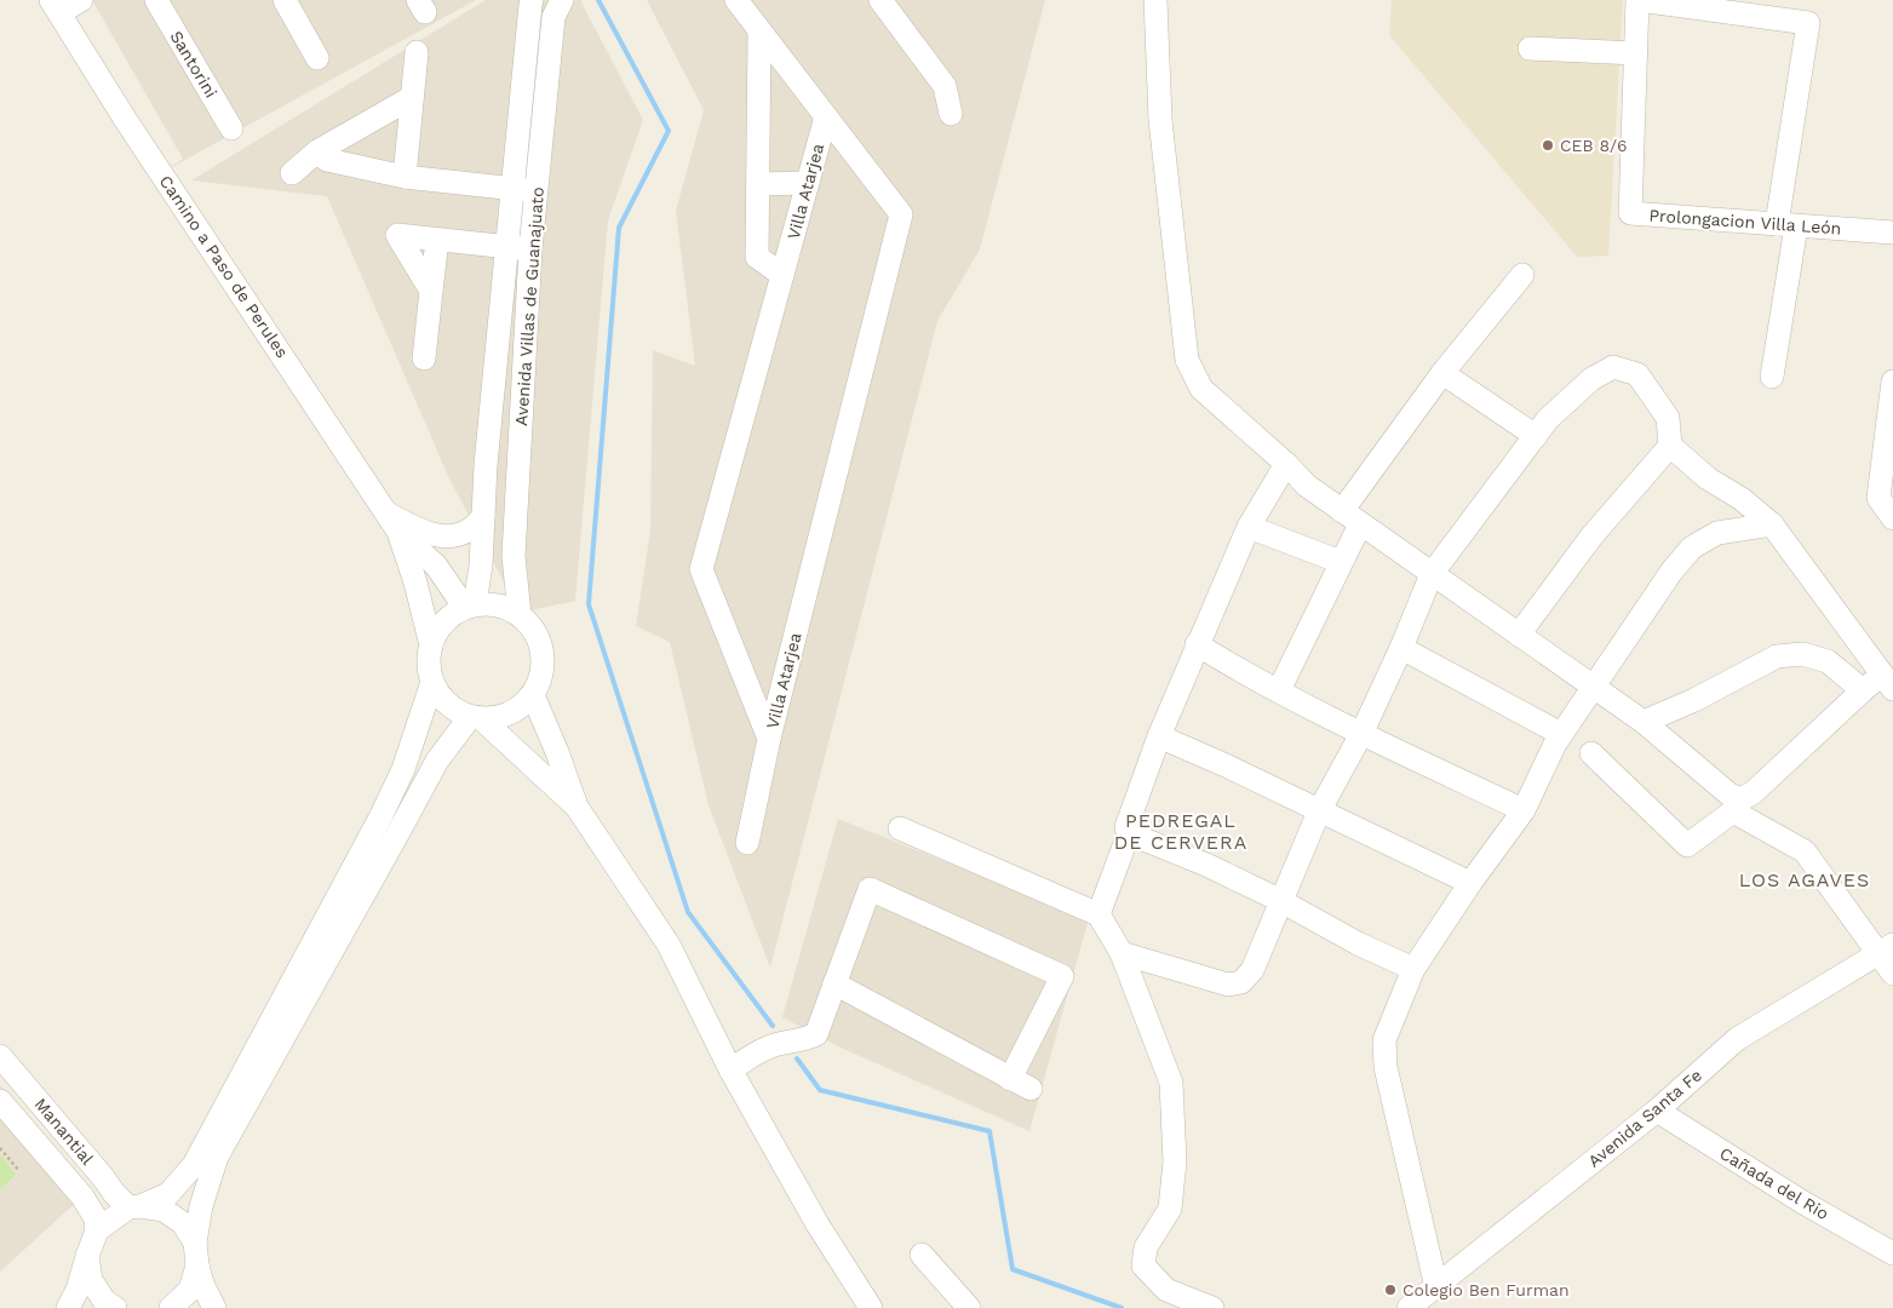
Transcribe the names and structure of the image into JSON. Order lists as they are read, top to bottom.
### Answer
{
  "streets": {
    "street": [
      "Santorini",
      "Villa Atarjea",
      "Prolongacion Villa León",
      "Camino a Paso de Perules",
      "Avenida Villas de Guanajuato",
      "Avenida Santa Fe",
      "Manantial",
      "Cañada del Rio"
    ]
  },
  "crossings": [
    ["Camino a Paso de Perules", "Avenida Villas de Guanajuato"],
    ["Avenida Santa Fe", "Cañada del Rio"]
  ],
  "districts": ["PEDREGAL DE CERVERA", "LOS AGAVES"],
  "places": ["CEB 8/6", "Colegio Ben Furman"]
}
